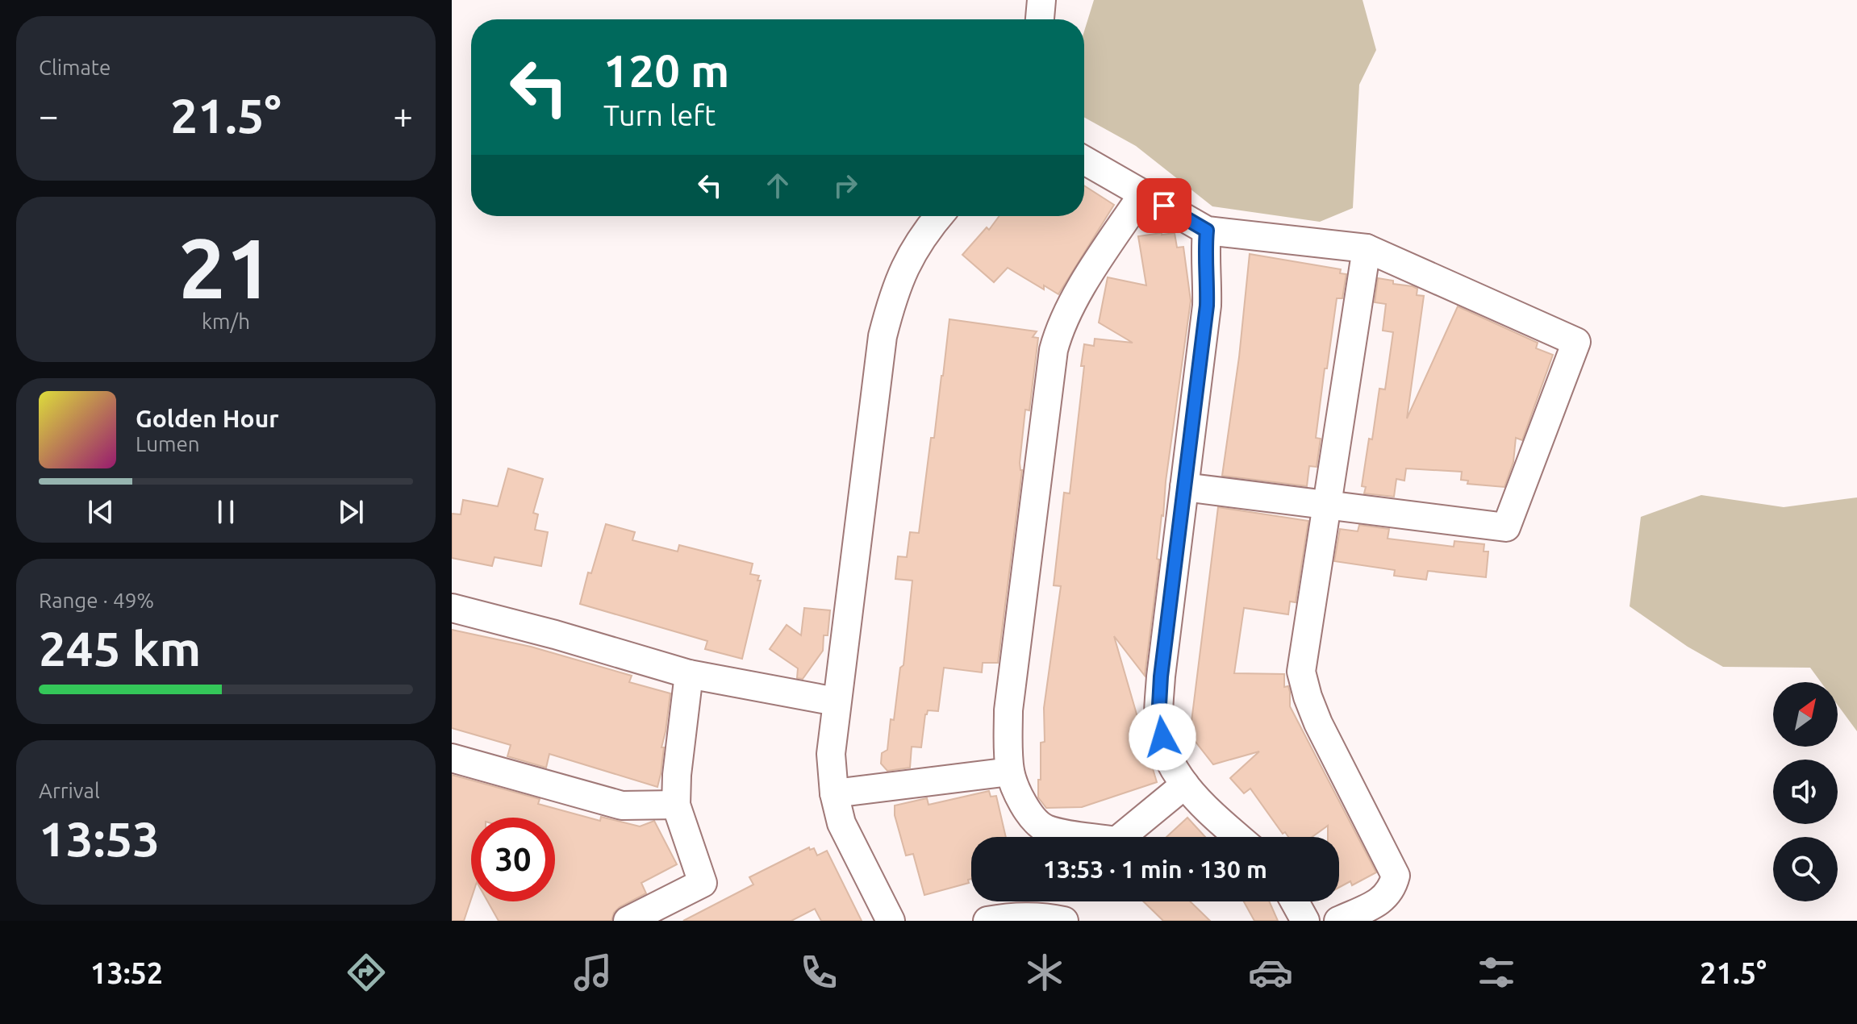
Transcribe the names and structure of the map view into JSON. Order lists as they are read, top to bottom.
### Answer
{
  "north": "top right",
  "page": {
    "tile": [
      "Climate",
      ["21", "km/h"],
      ["Range · 49%", "245 km"],
      ["Arrival", "13:53"]
    ],
    "turn": ["120 m", "Turn left"],
    "heat": ["−", "21.5°", "+"],
    "song": ["Golden Hour", "Lumen"],
    "limit": "30",
    "trip": "13:53 · 1 min · 130 m",
    "tabs": ["13:52", "21.5°"]
  }
}
